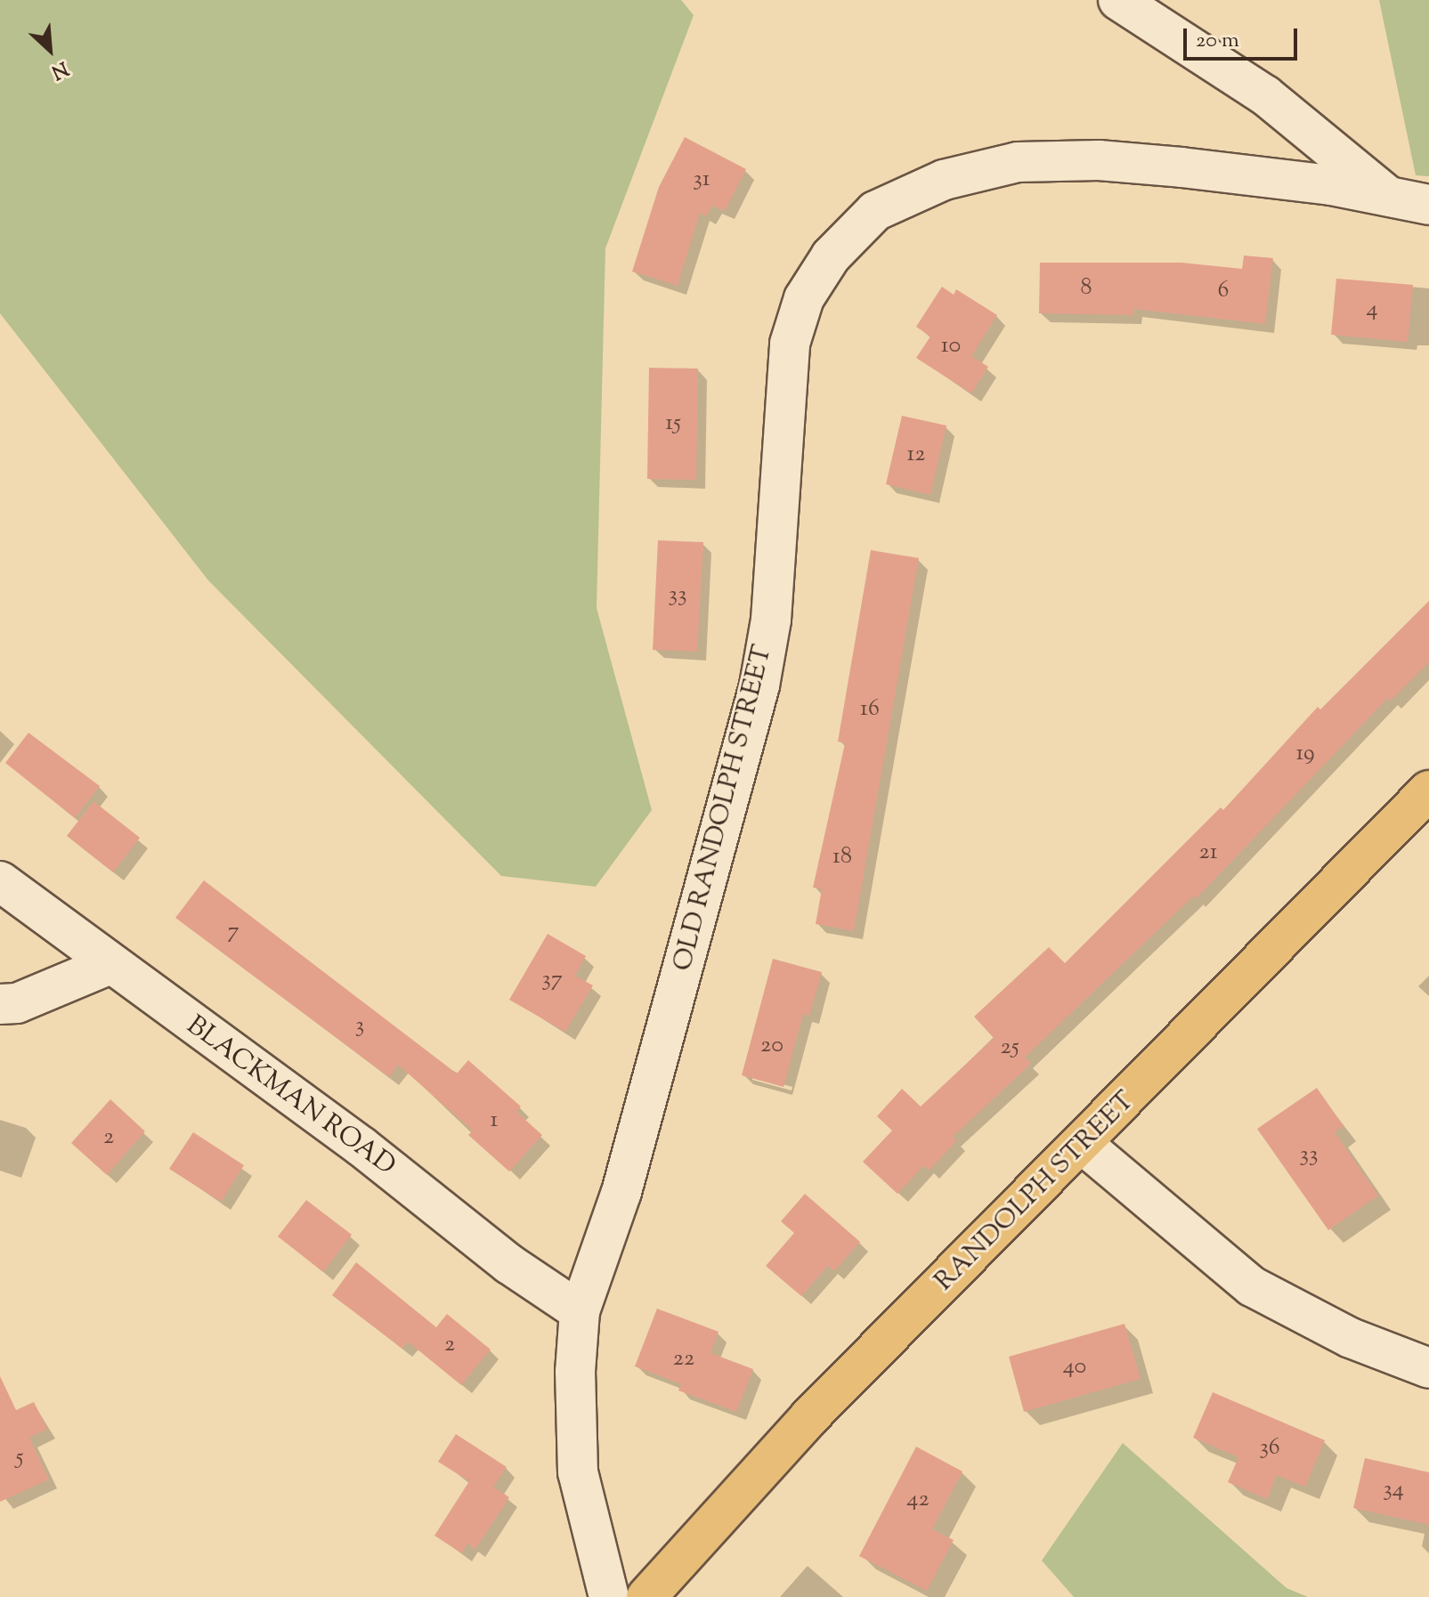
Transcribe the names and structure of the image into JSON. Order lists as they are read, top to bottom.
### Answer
{
  "streets": {
    "main road": ["RANDOLPH STREET"],
    "street": ["OLD RANDOLPH STREET", "BLACKMAN ROAD"]
  },
  "crossings": [
    ["OLD RANDOLPH STREET", "BLACKMAN ROAD"]
  ],
  "house_numbers": [
    "31",
    "8",
    "6",
    "4",
    "10",
    "15",
    "12",
    "33",
    "16",
    "19",
    "21",
    "18",
    "7",
    "37",
    "3",
    "20",
    "25",
    "1",
    "2",
    "33",
    "2",
    "22",
    "40",
    "36",
    "5",
    "34",
    "42"
  ],
  "scale_bar": "20 m",
  "north": "bottom right"
}
